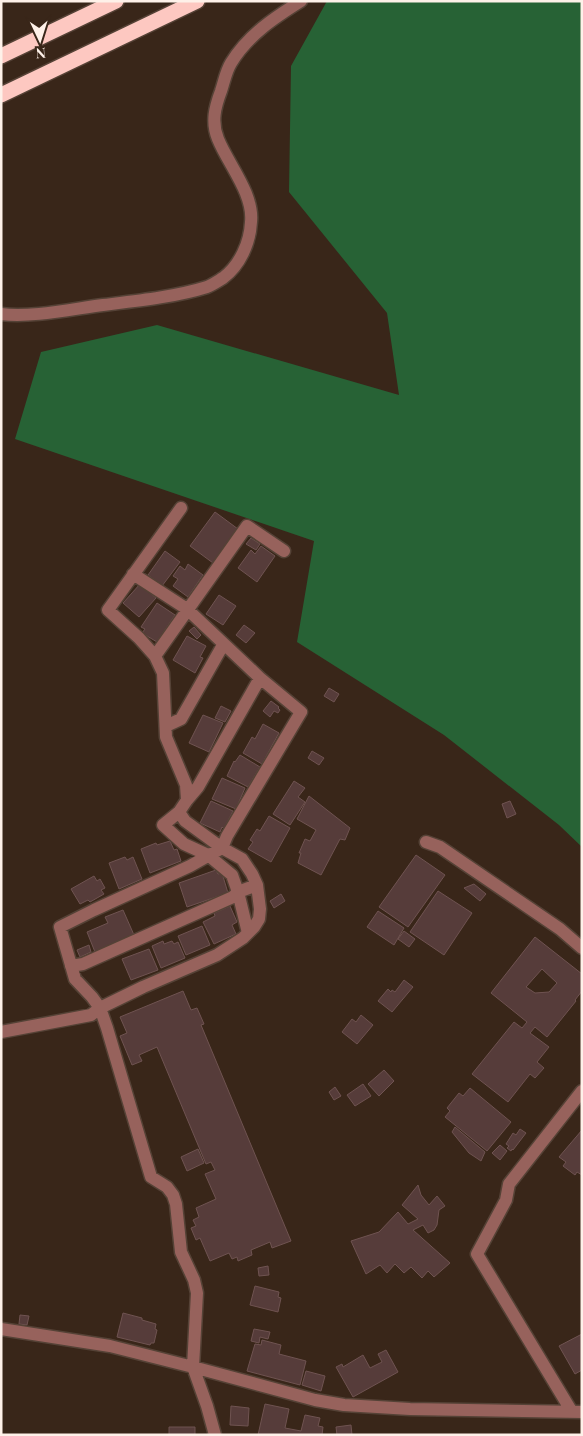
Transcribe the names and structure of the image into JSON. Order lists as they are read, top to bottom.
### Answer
{
  "north": "bottom"
}
